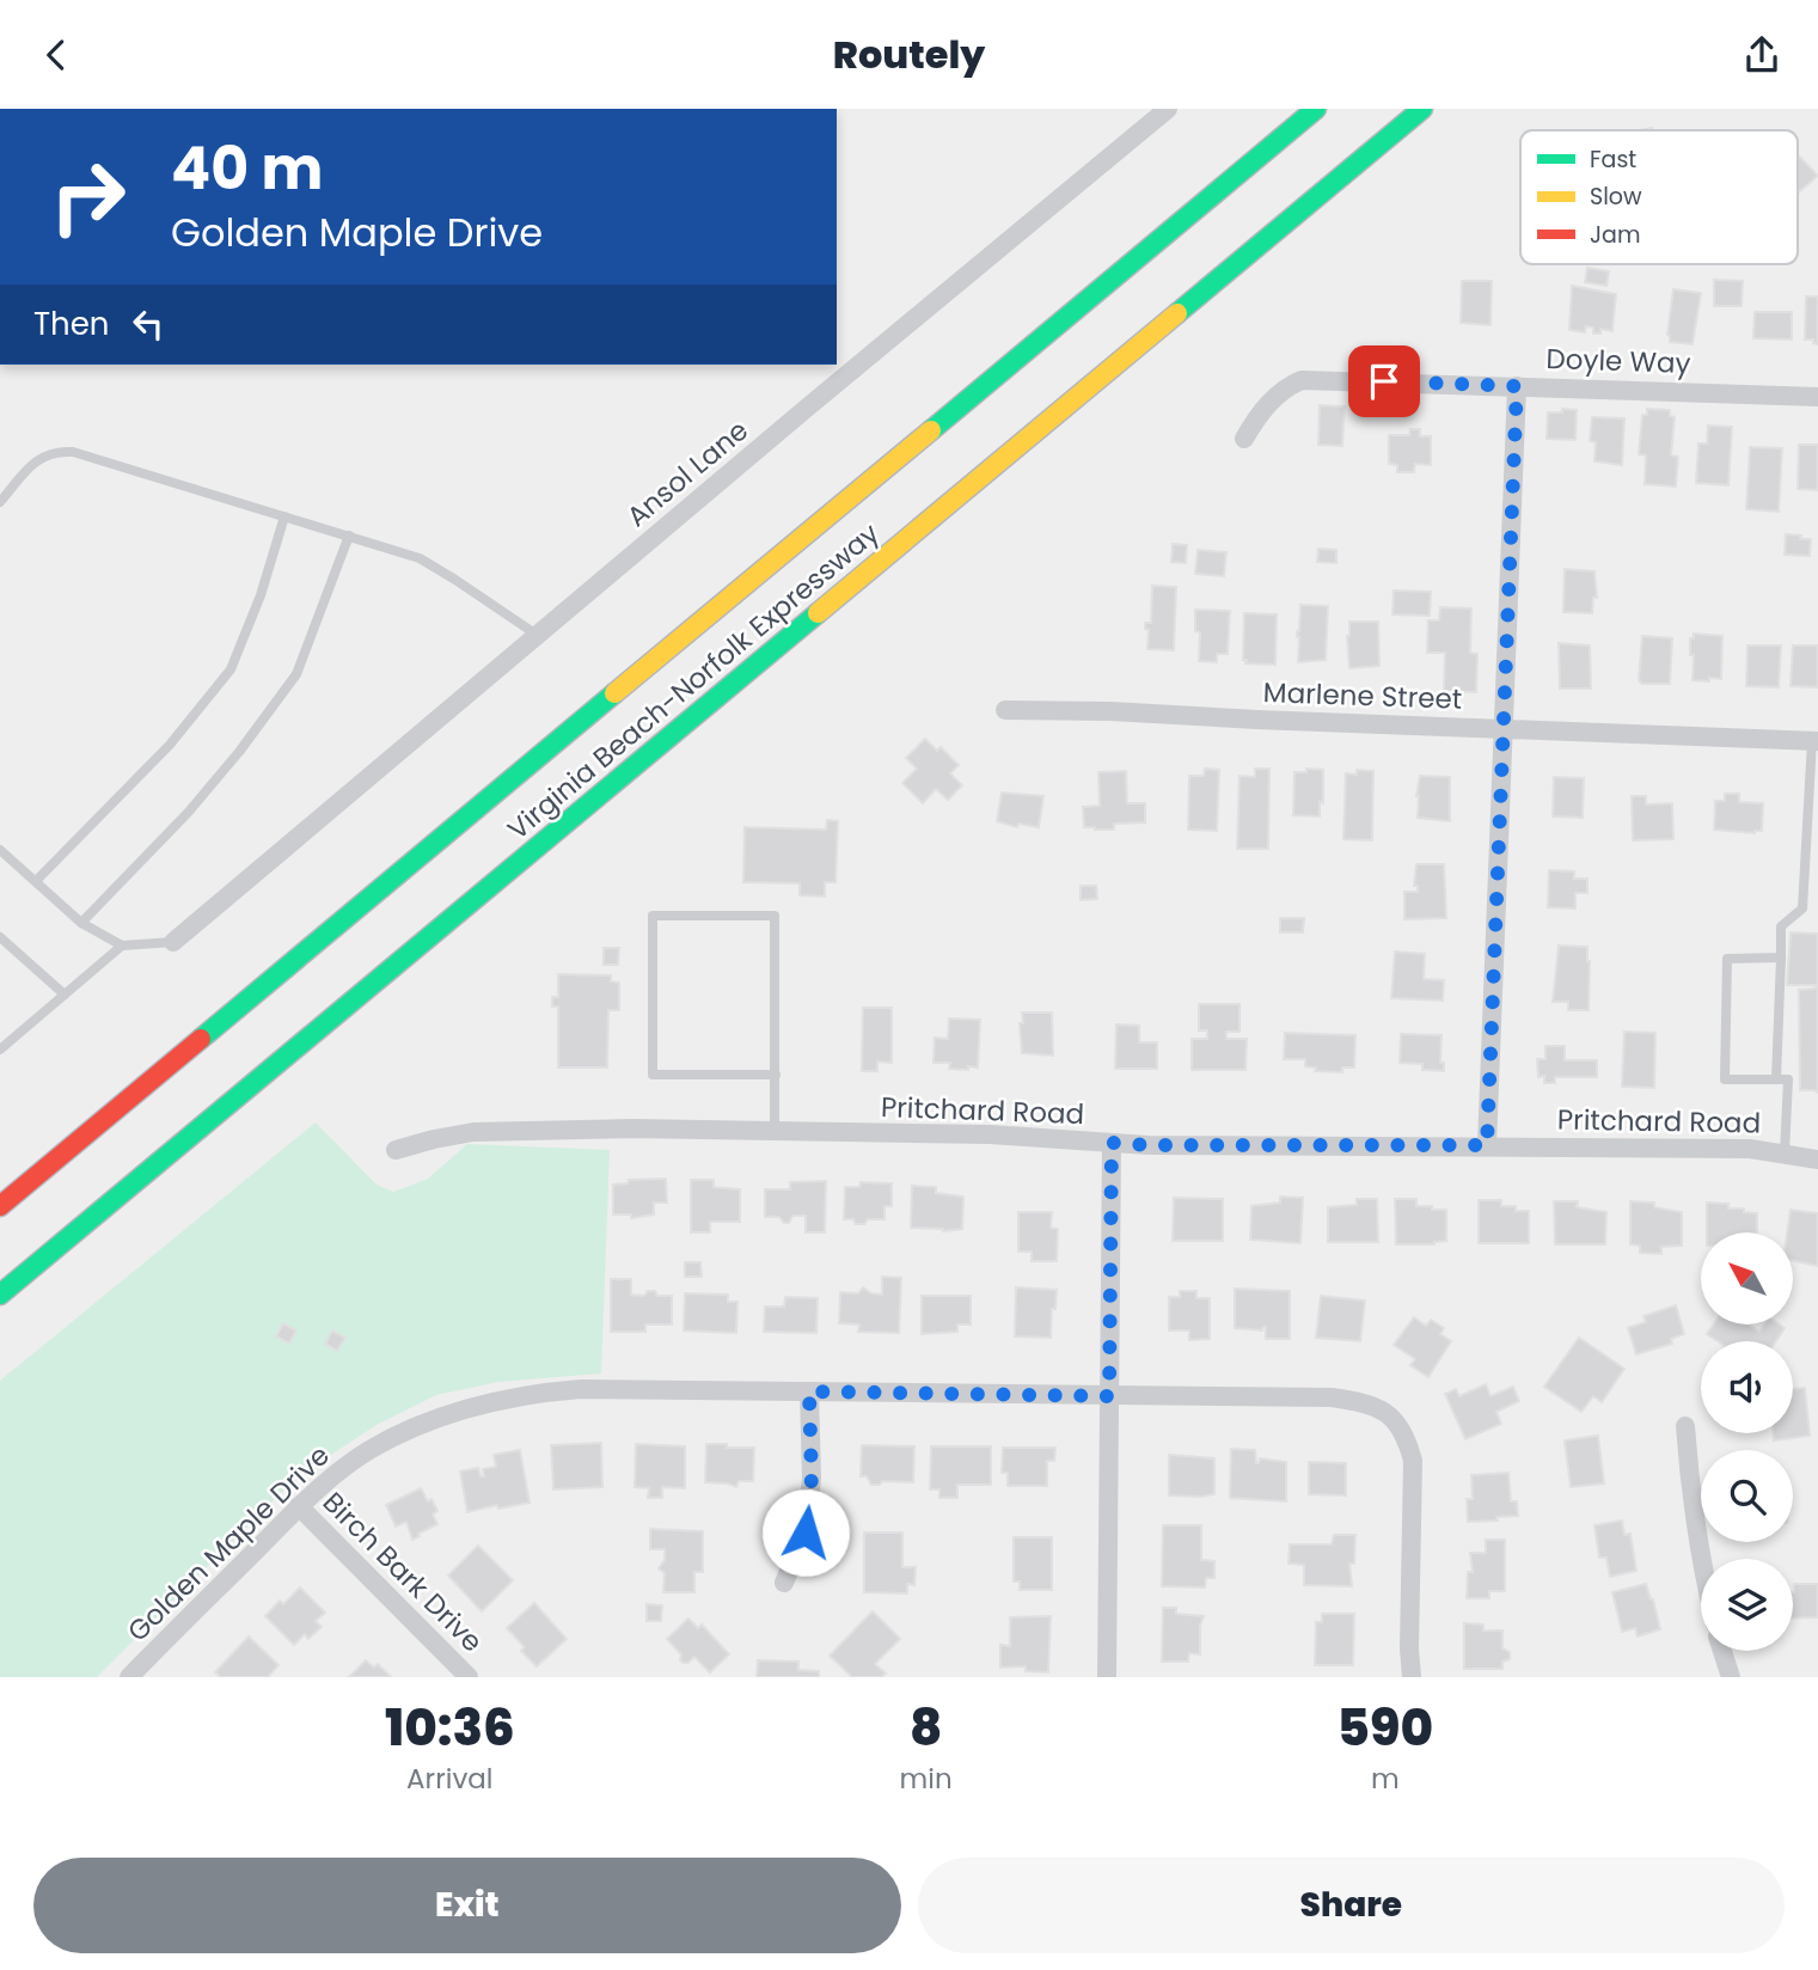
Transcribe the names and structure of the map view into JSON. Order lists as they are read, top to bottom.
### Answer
{
  "streets": {
    "highway": ["Virginia Beach-Norfolk Expressway"],
    "street": [
      "Doyle Way",
      "Ansol Lane",
      "Marlene Street",
      "Pritchard Road",
      "Golden Maple Drive",
      "Birch Bark Drive"
    ]
  },
  "crossings": [
    ["Golden Maple Drive", "Birch Bark Drive"]
  ],
  "legend": ["Fast", "Slow", "Jam"],
  "north": "top left",
  "page": {
    "header": "Routely",
    "turn": ["40 m", "Golden Maple Drive"],
    "then": "Then",
    "eta": [
      "10:36",
      "Arrival",
      "8",
      "min",
      "590",
      "m"
    ],
    "buttons": ["Exit", "Share"]
  }
}
